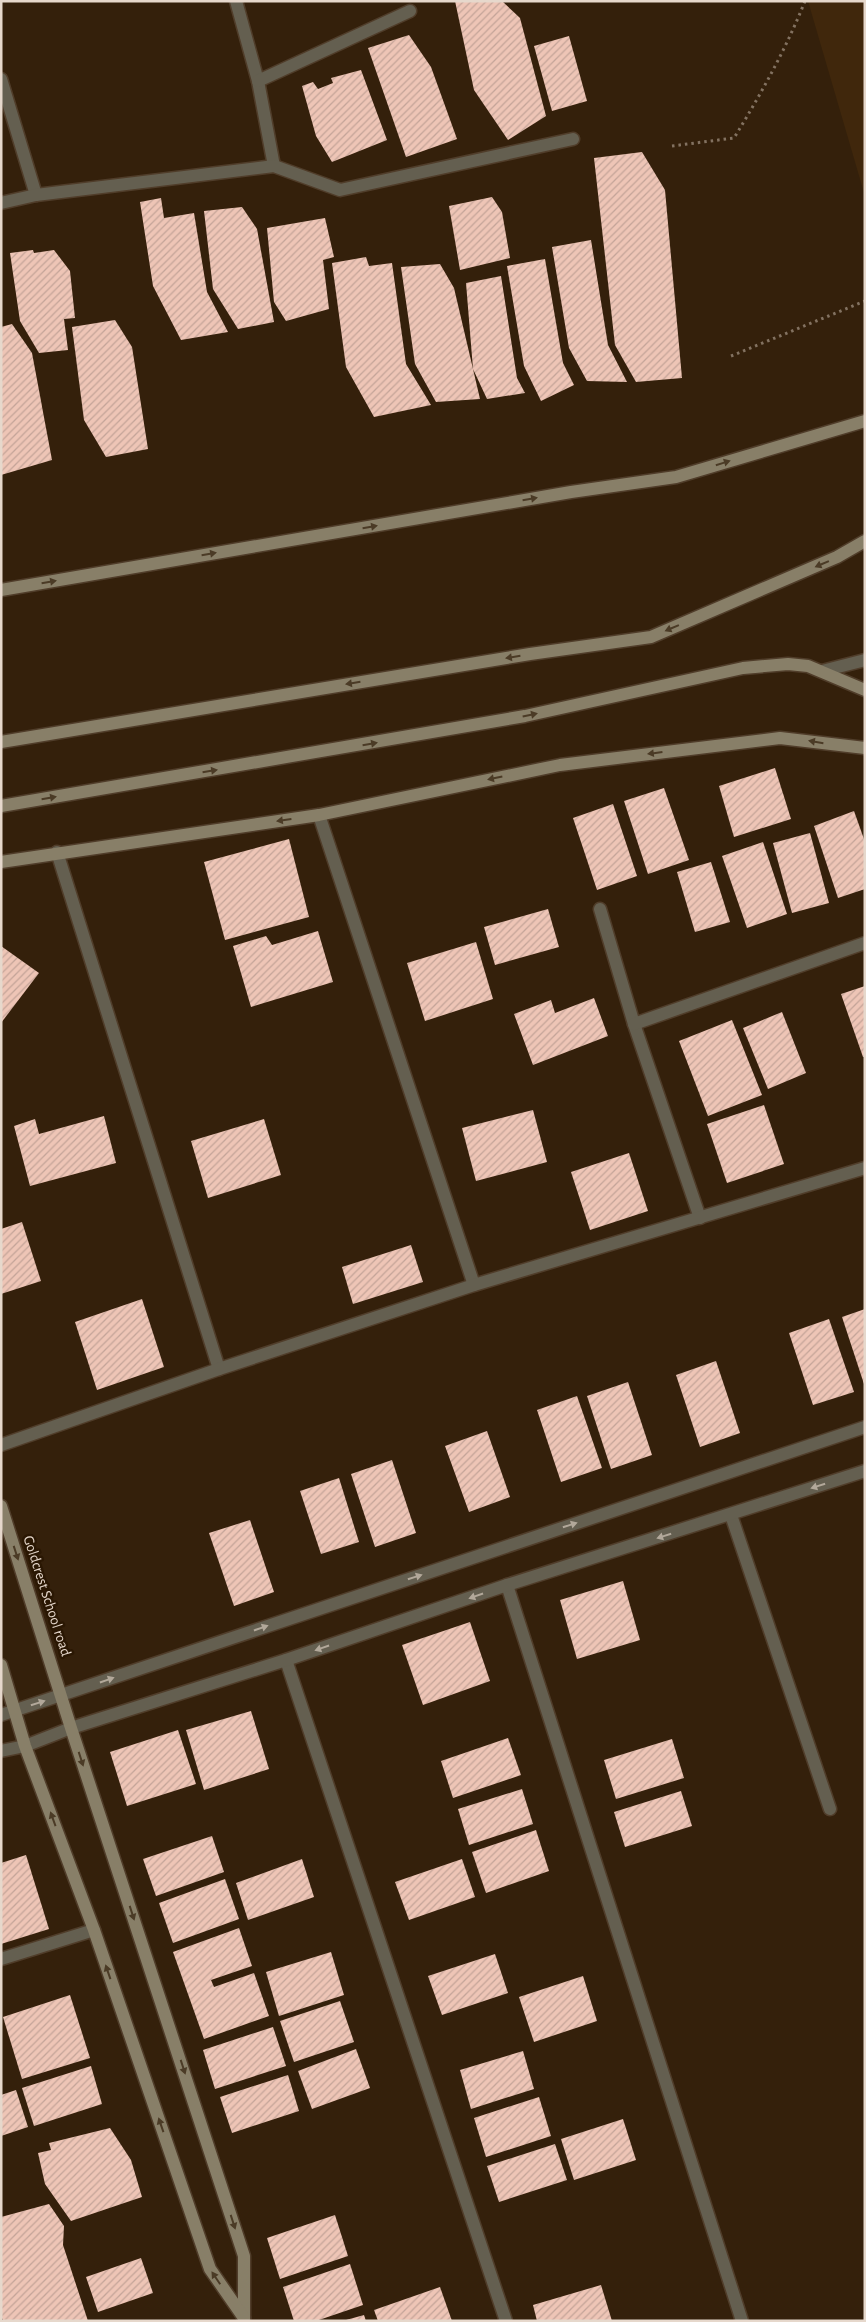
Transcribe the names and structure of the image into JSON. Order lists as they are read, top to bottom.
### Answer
{
  "streets": {
    "street": ["Goldcrest School road"]
  }
}
